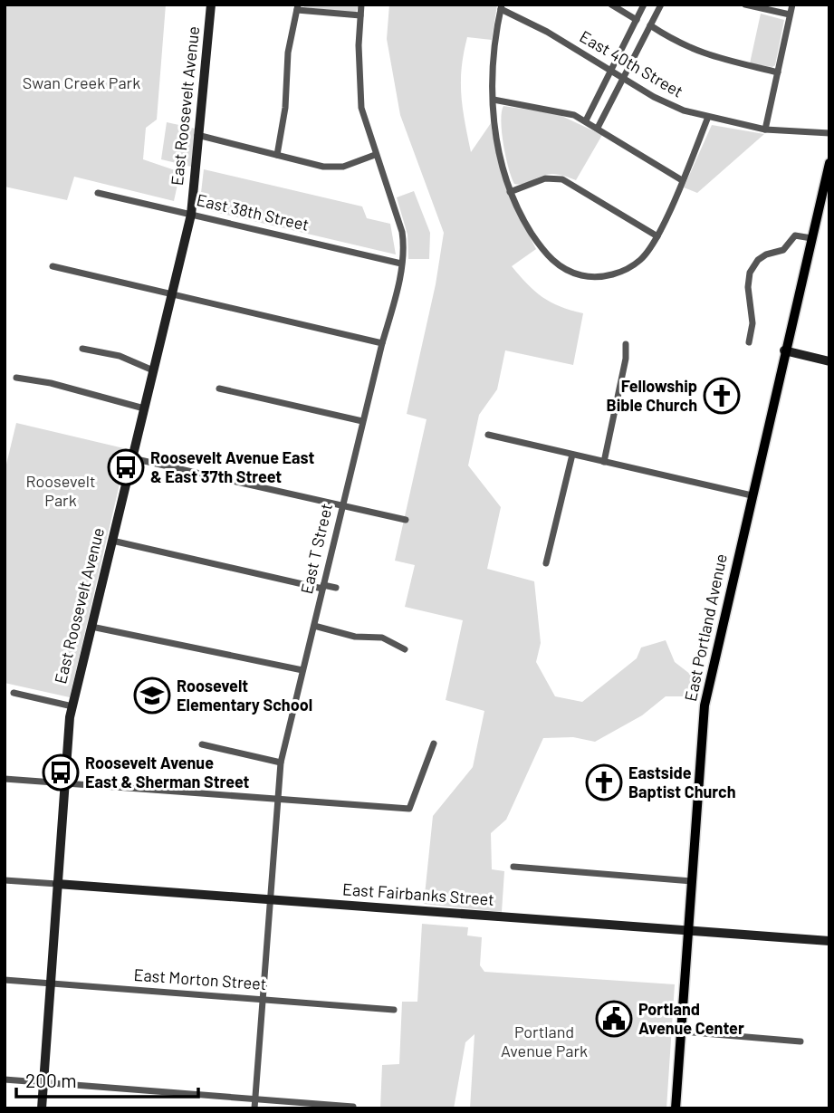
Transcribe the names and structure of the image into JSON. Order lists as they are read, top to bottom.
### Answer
{
  "streets": {
    "main road": ["East Portland Avenue"],
    "street": [
      "East 40th Street",
      "East Roosevelt Avenue",
      "East 38th Street",
      "East T Street",
      "East Fairbanks Street",
      "East Morton Street"
    ]
  },
  "crossings": [
    ["East Roosevelt Avenue", "East 38th Street"],
    ["East Roosevelt Avenue", "East Fairbanks Street"],
    ["East Roosevelt Avenue", "East Morton Street"],
    ["East 38th Street", "East T Street"],
    ["East T Street", "East Fairbanks Street"],
    ["East T Street", "East Morton Street"],
    ["East Portland Avenue", "East Fairbanks Street"]
  ],
  "parks": ["Swan Creek Park", "Roosevelt Park", "Portland Avenue Park"],
  "places": {
    "church": ["Fellowship Bible Church", "Eastside Baptist Church"],
    "bus stop": ["Roosevelt Avenue East & East 37th Street", "Roosevelt Avenue East & Sherman Street"],
    "school or university": ["Roosevelt Elementary School"],
    "public building": ["Portland Avenue Center"]
  },
  "scale_bar": "200 m"
}
